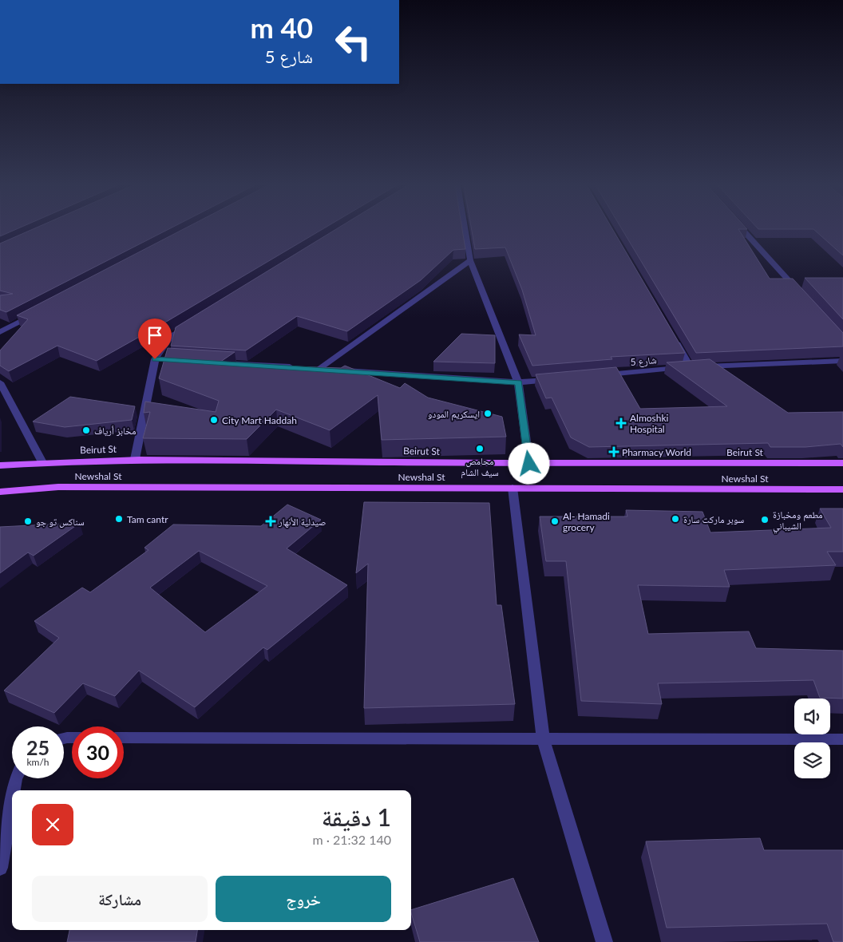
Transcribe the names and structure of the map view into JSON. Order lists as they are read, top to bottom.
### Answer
{
  "streets": {
    "main road": ["Beirut St", "Newshal St"],
    "street": ["شارع 5"]
  },
  "places": {
    "other": [
      "ايسكريم المودو",
      "City Mart Haddah",
      "مخابز أرياف",
      "محامص سيف الشام",
      "Tam cantr",
      "سوبر ماركت سارة",
      "مطعم ومخبازة الشيباني",
      "سناكس تو جو",
      "Al- Hamadi grocery"
    ],
    "health": ["Almoshki Hospital", "Pharmacy World", "صيدلية الأنهار"]
  },
  "page": {
    "turn": ["40 m", "شارع 5"],
    "speed": "25 km/h",
    "limit": "30",
    "heading": ["1 دقيقة", "140 m · 21:32"],
    "buttons": ["خروج", "مشاركة"]
  }
}
